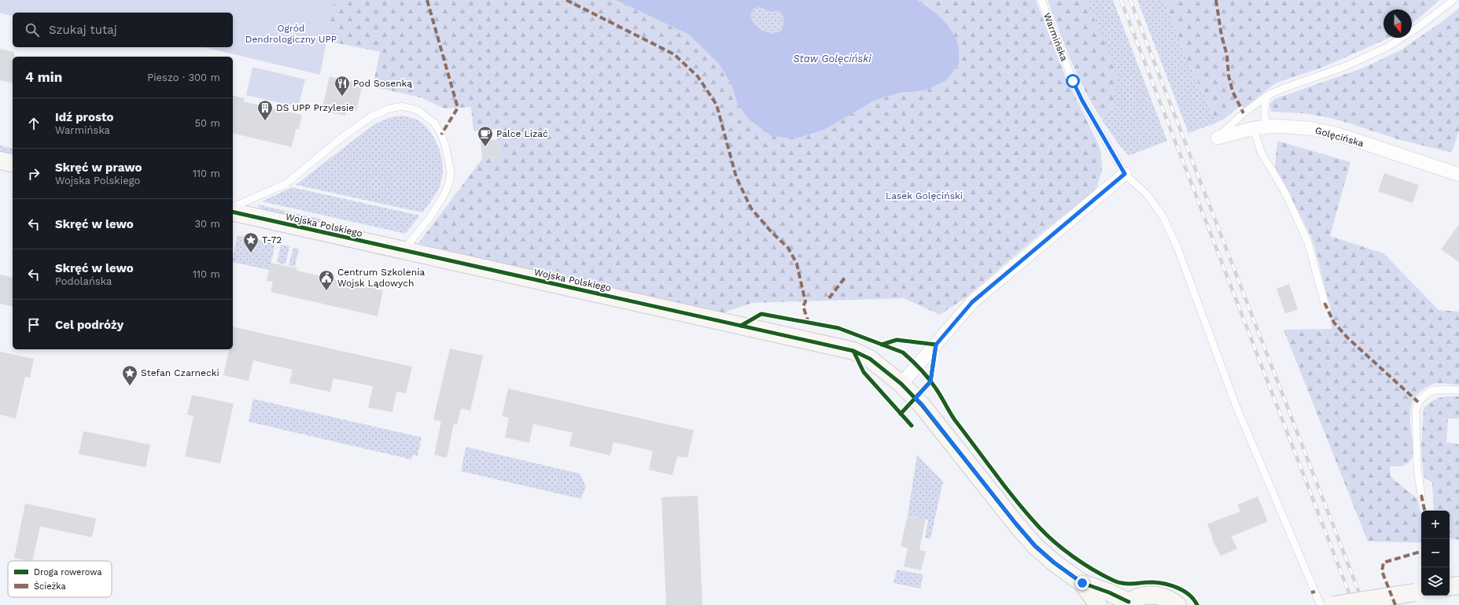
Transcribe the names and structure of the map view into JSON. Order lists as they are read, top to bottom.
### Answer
{
  "streets": {
    "street": ["Golęcińska", "Wojska Polskiego"],
    "lane": ["Warmińska"]
  },
  "water": ["Staw Golęciński"],
  "parks": ["Ogród Dendrologiczny UPP", "Lasek Golęciński"],
  "places": {
    "restaurant": ["Pod Sosenką"],
    "building": ["DS UPP Przylesie"],
    "cafe": ["Palce Lizać"],
    "place": ["T-72", "Stefan Czarnecki"],
    "public building": ["Centrum Szkolenia Wojsk Lądowych"]
  },
  "legend": ["Droga rowerowa", "Ścieżka"],
  "north": "bottom",
  "page": {
    "search": "Szukaj tutaj",
    "heading": ["4 min", "Pieszo · 300 m"],
    "list": [
      ["Idź prosto", "Warmińska", "50 m"],
      ["Skręć w prawo", "Wojska Polskiego", "110 m"],
      ["Skręć w lewo", "30 m"],
      ["Skręć w lewo", "Podolańska", "110 m"],
      "Cel podróży"
    ],
    "map_buttons": ["+", "−"]
  }
}
